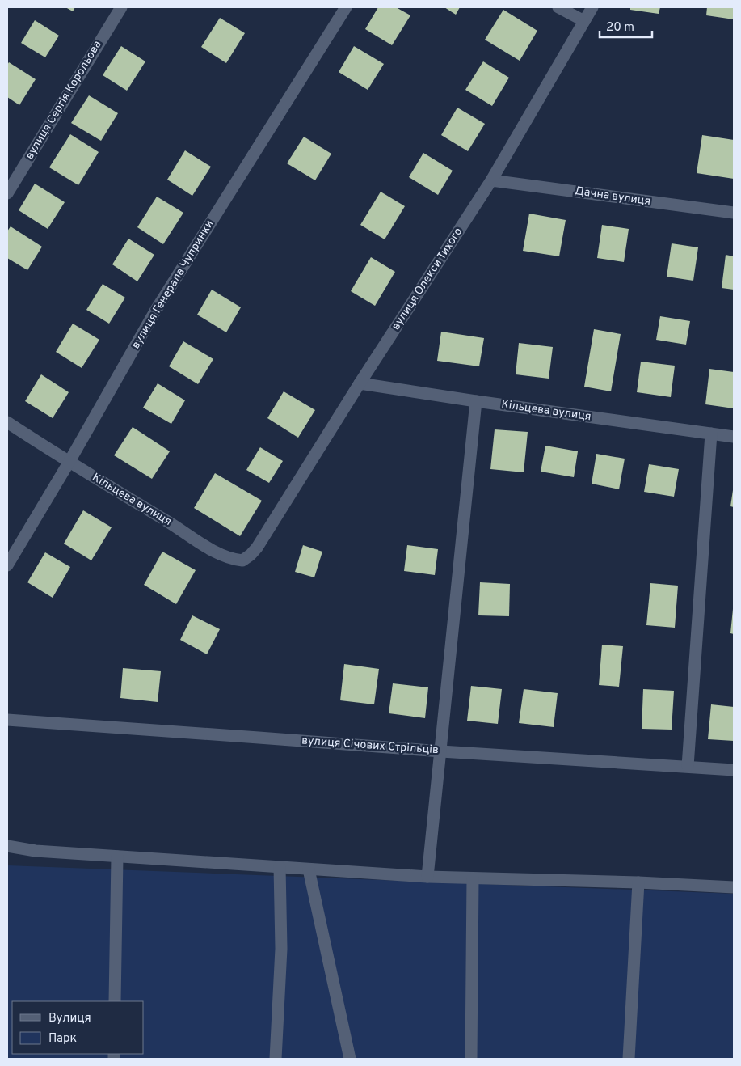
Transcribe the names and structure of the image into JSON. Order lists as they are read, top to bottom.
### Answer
{
  "streets": {
    "street": [
      "вулиця Сергія Корольова",
      "Дачна вулиця",
      "вулиця Олекси Тихого",
      "вулиця Генерала Чупринки",
      "Кільцева вулиця",
      "вулиця Січових Стрільців"
    ]
  },
  "crossings": [
    ["Дачна вулиця", "вулиця Олекси Тихого"],
    ["вулиця Олекси Тихого", "Кільцева вулиця"],
    ["вулиця Генерала Чупринки", "Кільцева вулиця"]
  ],
  "legend": ["Вулиця", "Парк"],
  "scale_bar": "20 m"
}
